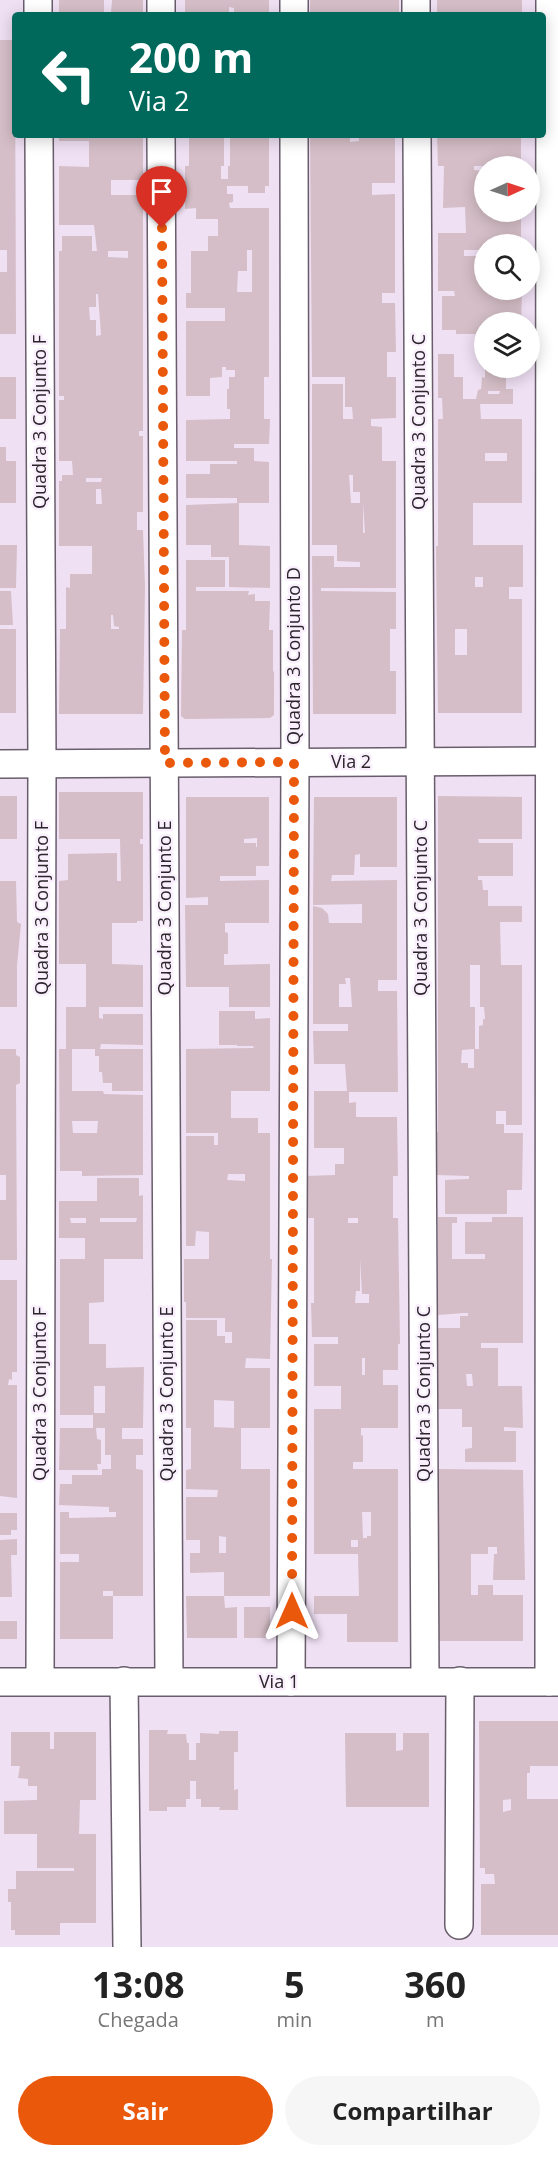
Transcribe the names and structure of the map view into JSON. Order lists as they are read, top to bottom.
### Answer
{
  "streets": {
    "street": [
      "Quadra 3 Conjunto F",
      "Quadra 3 Conjunto C",
      "Quadra 3 Conjunto D",
      "Via 2",
      "Quadra 3 Conjunto E",
      "Via 1"
    ]
  },
  "crossings": [
    ["Quadra 3 Conjunto F", "Via 2"],
    ["Quadra 3 Conjunto F", "Via 1"],
    ["Quadra 3 Conjunto C", "Via 2"],
    ["Quadra 3 Conjunto C", "Via 1"],
    ["Quadra 3 Conjunto D", "Via 2"],
    ["Quadra 3 Conjunto D", "Via 1"],
    ["Via 2", "Quadra 3 Conjunto E"],
    ["Quadra 3 Conjunto E", "Via 1"]
  ],
  "north": "right",
  "page": {
    "turn": ["200 m", "Via 2"],
    "eta": [
      "13:08",
      "Chegada",
      "5",
      "min",
      "360",
      "m"
    ],
    "buttons": ["Sair", "Compartilhar"]
  }
}
